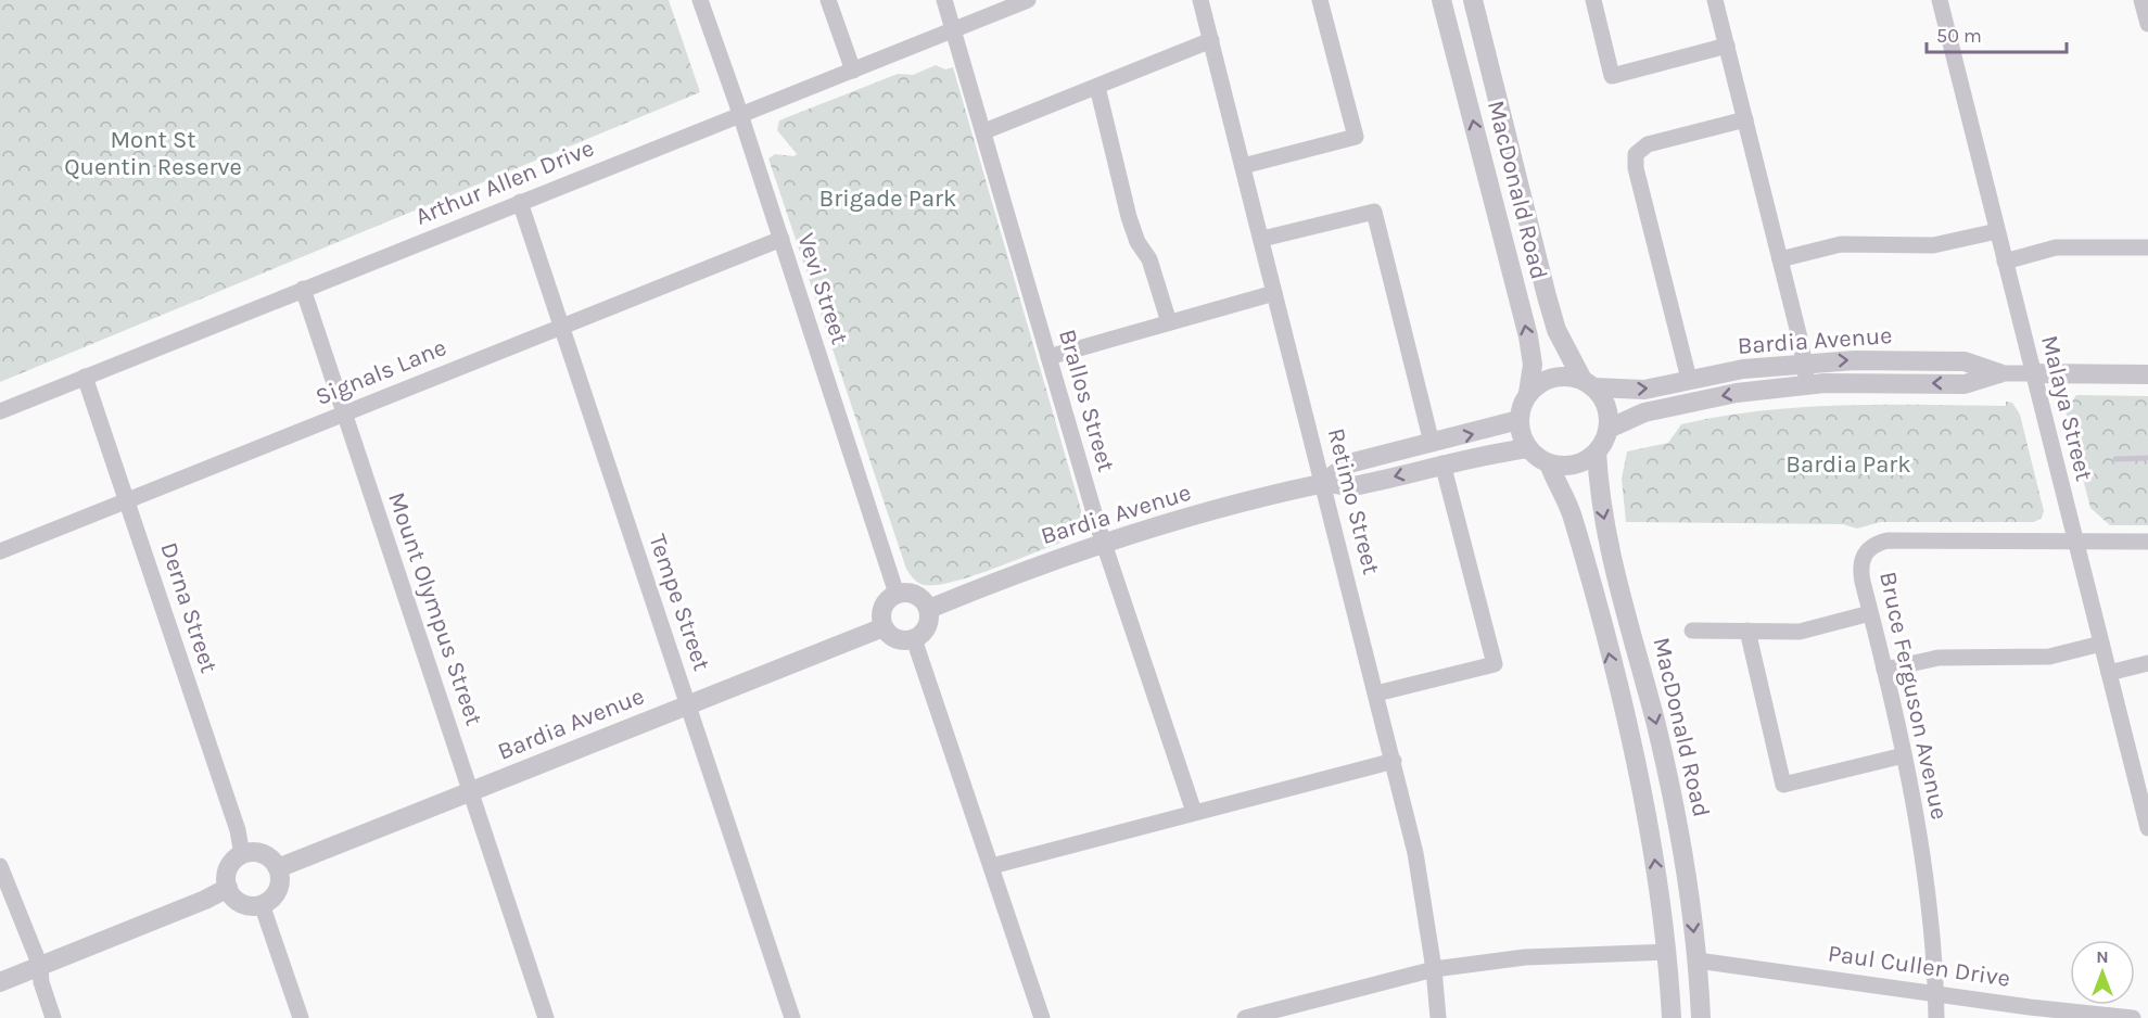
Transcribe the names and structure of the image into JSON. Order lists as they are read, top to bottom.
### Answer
{
  "streets": {
    "street": [
      "Arthur Allen Drive",
      "MacDonald Road",
      "Vevi Street",
      "Bardia Avenue",
      "Signals Lane",
      "Brallos Street",
      "Malaya Street",
      "Retimo Street",
      "Tempe Street",
      "Derna Street",
      "Mount Olympus Street",
      "Bruce Ferguson Avenue",
      "Paul Cullen Drive"
    ]
  },
  "crossings": [
    ["Arthur Allen Drive", "Vevi Street"],
    ["Arthur Allen Drive", "Brallos Street"],
    ["Arthur Allen Drive", "Tempe Street"],
    ["Arthur Allen Drive", "Derna Street"],
    ["Arthur Allen Drive", "Mount Olympus Street"],
    ["MacDonald Road", "Bardia Avenue"],
    ["MacDonald Road", "Paul Cullen Drive"],
    ["Vevi Street", "Bardia Avenue"],
    ["Vevi Street", "Signals Lane"],
    ["Bardia Avenue", "Brallos Street"],
    ["Bardia Avenue", "Malaya Street"],
    ["Bardia Avenue", "Retimo Street"],
    ["Bardia Avenue", "Tempe Street"],
    ["Bardia Avenue", "Derna Street"],
    ["Bardia Avenue", "Mount Olympus Street"],
    ["Signals Lane", "Tempe Street"],
    ["Signals Lane", "Derna Street"],
    ["Signals Lane", "Mount Olympus Street"],
    ["Malaya Street", "Bruce Ferguson Avenue"],
    ["Bruce Ferguson Avenue", "Paul Cullen Drive"]
  ],
  "parks": ["Mont St Quentin Reserve", "Brigade Park", "Bardia Park"],
  "scale_bar": "50 m",
  "north": "top"
}
